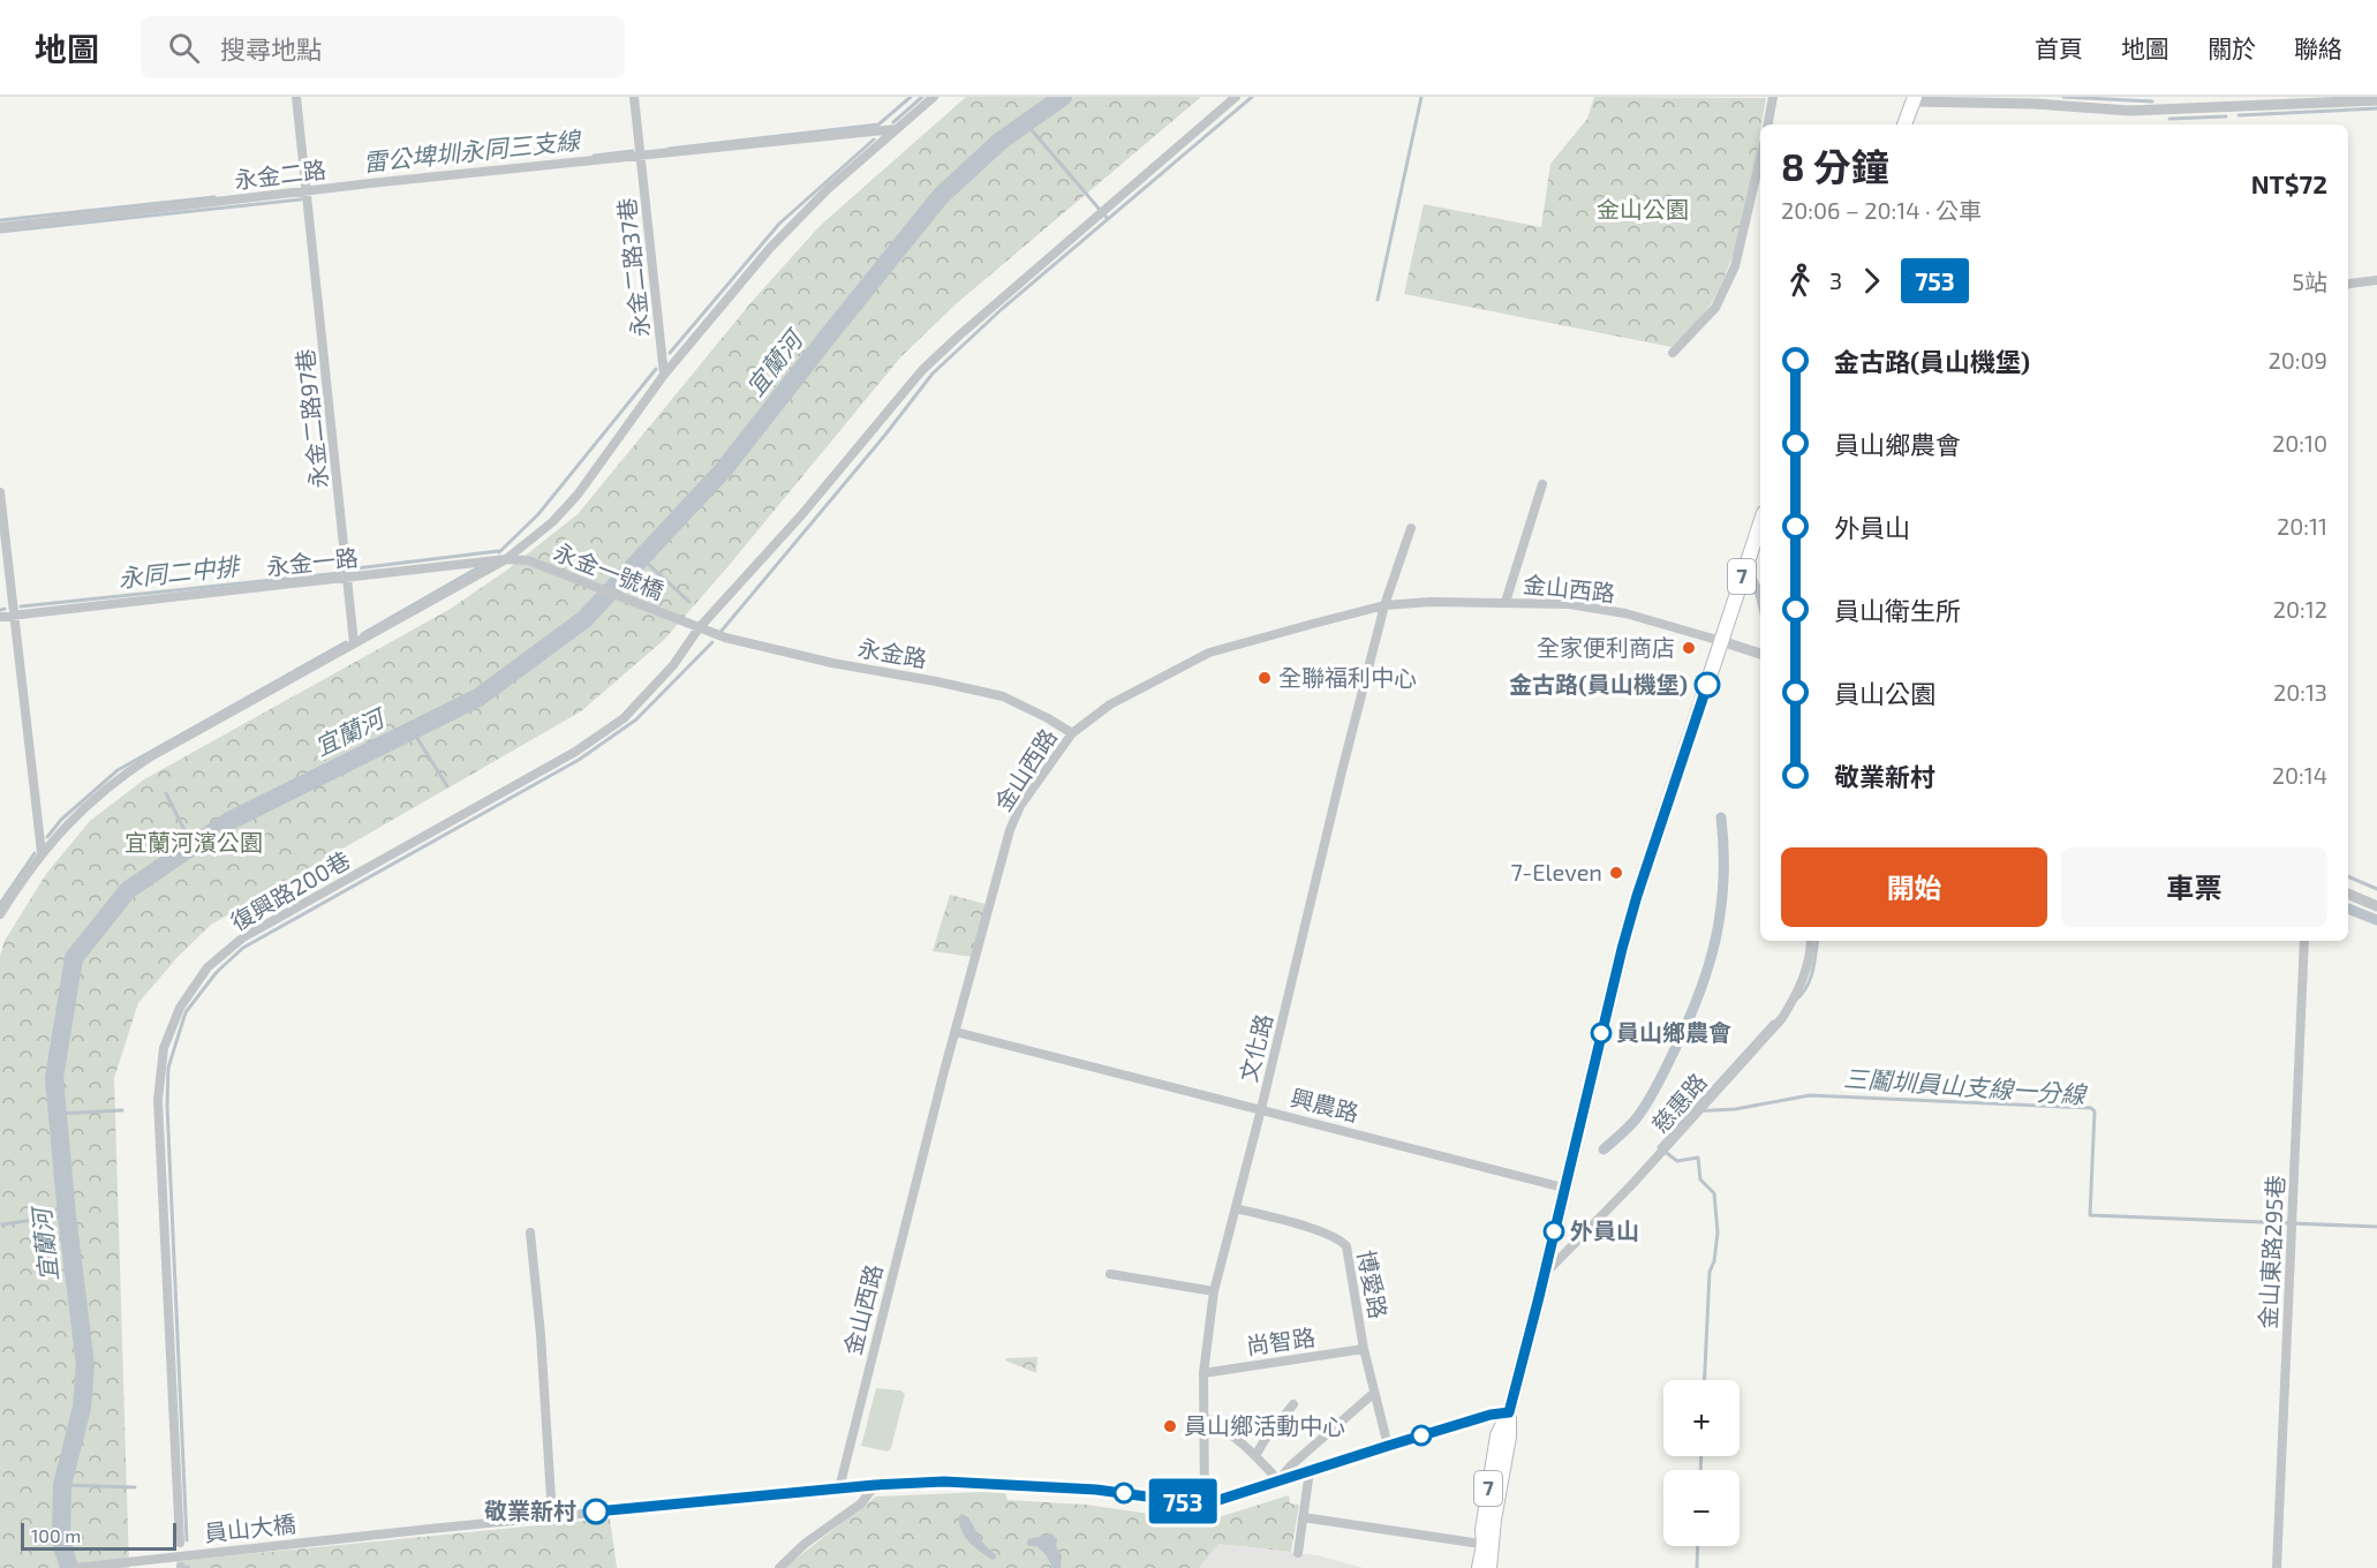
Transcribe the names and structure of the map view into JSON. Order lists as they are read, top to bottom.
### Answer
{
  "streets": {
    "main road": ["7"],
    "street": [
      "永金二路",
      "永金二路37巷",
      "永金二路97巷",
      "永金一路",
      "永金一號橋",
      "金山西路",
      "永金路",
      "復興路200巷",
      "文化路",
      "慈惠路",
      "興農路",
      "金山東路295巷",
      "博愛路",
      "尚智路",
      "員山大橋"
    ]
  },
  "crossings": [
    ["永金二路", "永金二路37巷"],
    ["永金二路", "永金二路97巷"],
    ["永金二路97巷", "永金一路"],
    ["永金一路", "永金一號橋"],
    ["永金一號橋", "永金路"],
    ["永金一號橋", "復興路200巷"],
    ["7", "金山西路"],
    ["7", "慈惠路"],
    ["7", "興農路"],
    ["金山西路", "永金路"],
    ["金山西路", "文化路"],
    ["金山西路", "興農路"],
    ["金山西路", "員山大橋"],
    ["永金路", "復興路200巷"],
    ["文化路", "興農路"],
    ["文化路", "博愛路"],
    ["文化路", "尚智路"],
    ["文化路", "員山大橋"],
    ["博愛路", "尚智路"]
  ],
  "water": [
    "雷公埤圳永同三支線",
    "宜蘭河",
    "永同二中排",
    "三鬮圳員山支線一分線"
  ],
  "parks": ["金山公園", "宜蘭河濱公園"],
  "places": [
    "全家便利商店",
    "全聯福利中心",
    "金古路(員山機堡)",
    "7-Eleven",
    "員山鄉農會",
    "外員山",
    "員山鄉活動中心",
    "敬業新村"
  ],
  "lines": ["bus line 753"],
  "scale_bar": "100 m",
  "page": {
    "header": "地圖",
    "search": "搜尋地點",
    "nav": [
      "首頁",
      "地圖",
      "關於",
      "聯絡"
    ],
    "on_map": "753",
    "heading": ["8 分鐘", "20:06 – 20:14 · 公車", "NT$72"],
    "legs": ["3", "753", "5站"],
    "list": [
      {
        "name": "金古路(員山機堡)",
        "value": "20:09"
      },
      {
        "name": "員山鄉農會",
        "value": "20:10"
      },
      {
        "name": "外員山",
        "value": "20:11"
      },
      {
        "name": "員山衛生所",
        "value": "20:12"
      },
      {
        "name": "員山公園",
        "value": "20:13"
      },
      {
        "name": "敬業新村",
        "value": "20:14"
      }
    ],
    "buttons": ["開始", "車票"],
    "map_buttons": ["+", "−"],
    "scale": "100 m"
  }
}
